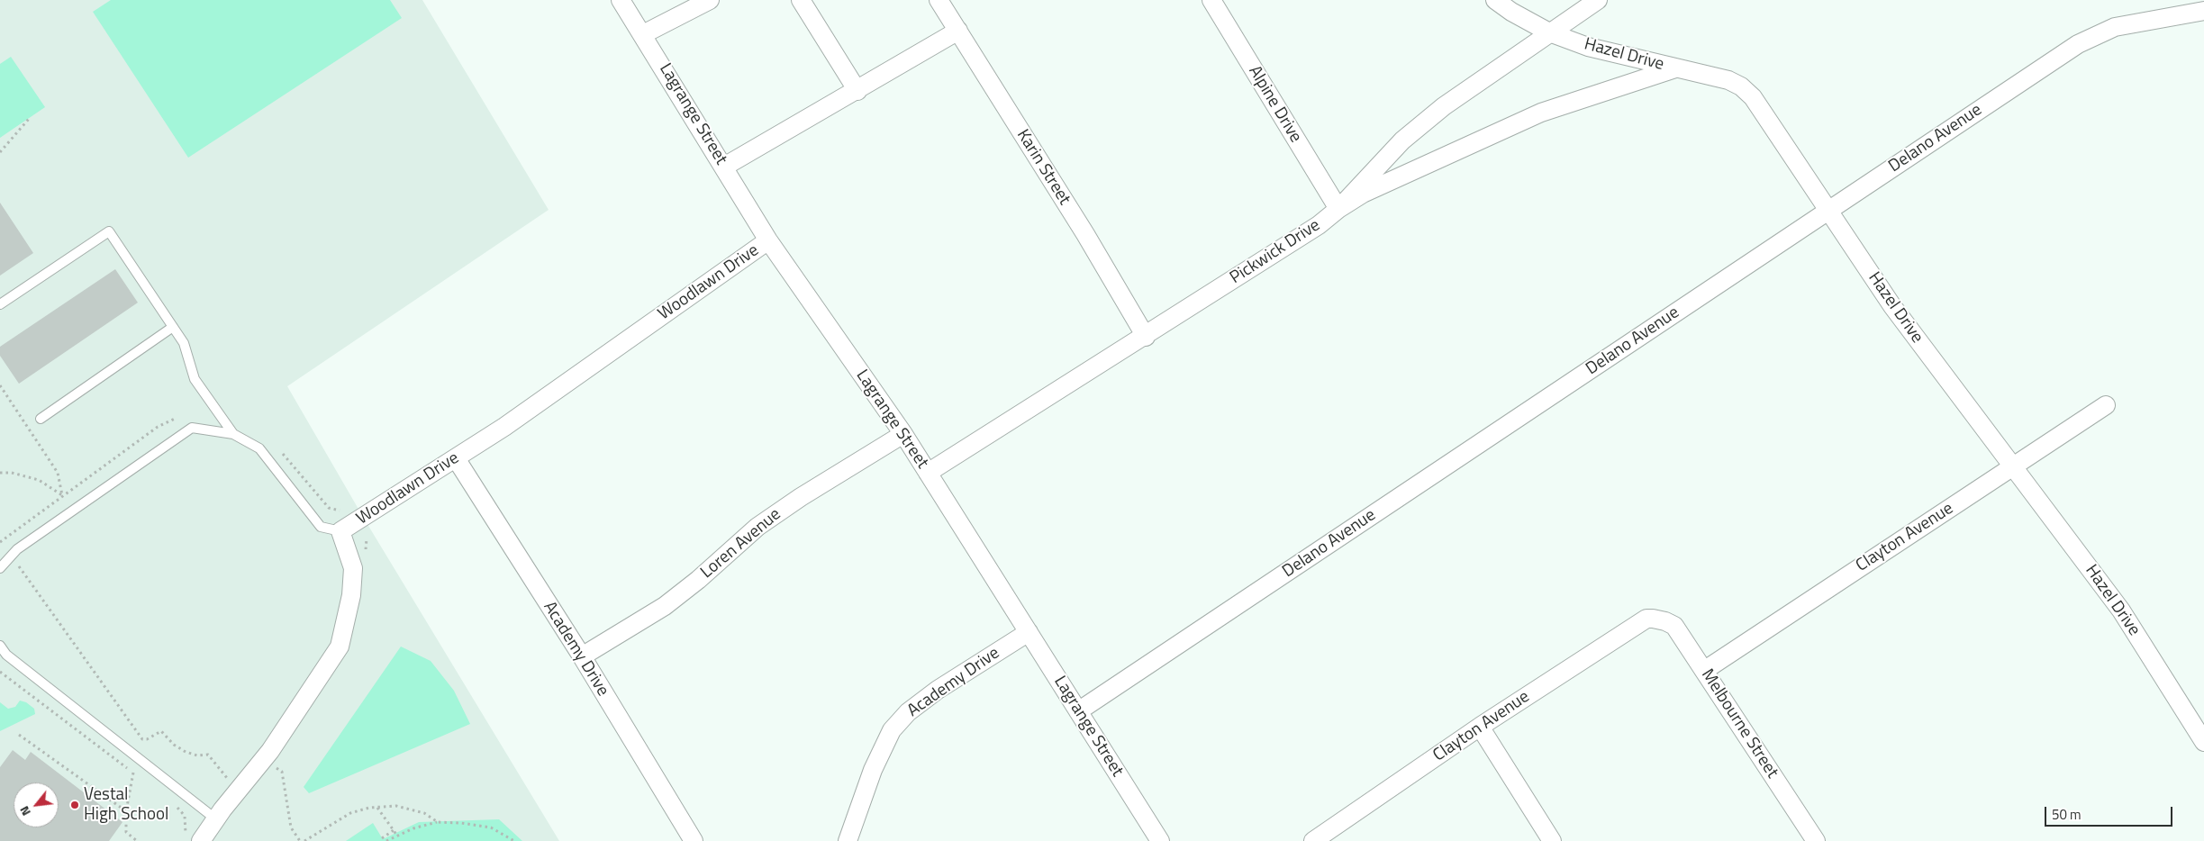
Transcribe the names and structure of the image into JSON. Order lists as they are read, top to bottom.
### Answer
{
  "streets": {
    "street": [
      "Hazel Drive",
      "Alpine Drive",
      "Lagrange Street",
      "Delano Avenue",
      "Karin Street",
      "Pickwick Drive",
      "Woodlawn Drive",
      "Clayton Avenue",
      "Loren Avenue",
      "Academy Drive",
      "Melbourne Street"
    ]
  },
  "crossings": [
    ["Hazel Drive", "Delano Avenue"],
    ["Hazel Drive", "Pickwick Drive"],
    ["Hazel Drive", "Clayton Avenue"],
    ["Alpine Drive", "Pickwick Drive"],
    ["Lagrange Street", "Delano Avenue"],
    ["Lagrange Street", "Pickwick Drive"],
    ["Lagrange Street", "Woodlawn Drive"],
    ["Lagrange Street", "Loren Avenue"],
    ["Lagrange Street", "Academy Drive"],
    ["Karin Street", "Pickwick Drive"],
    ["Woodlawn Drive", "Academy Drive"],
    ["Clayton Avenue", "Melbourne Street"],
    ["Loren Avenue", "Academy Drive"]
  ],
  "places": ["Vestal High School"],
  "scale_bar": "50 m",
  "north": "bottom left"
}
